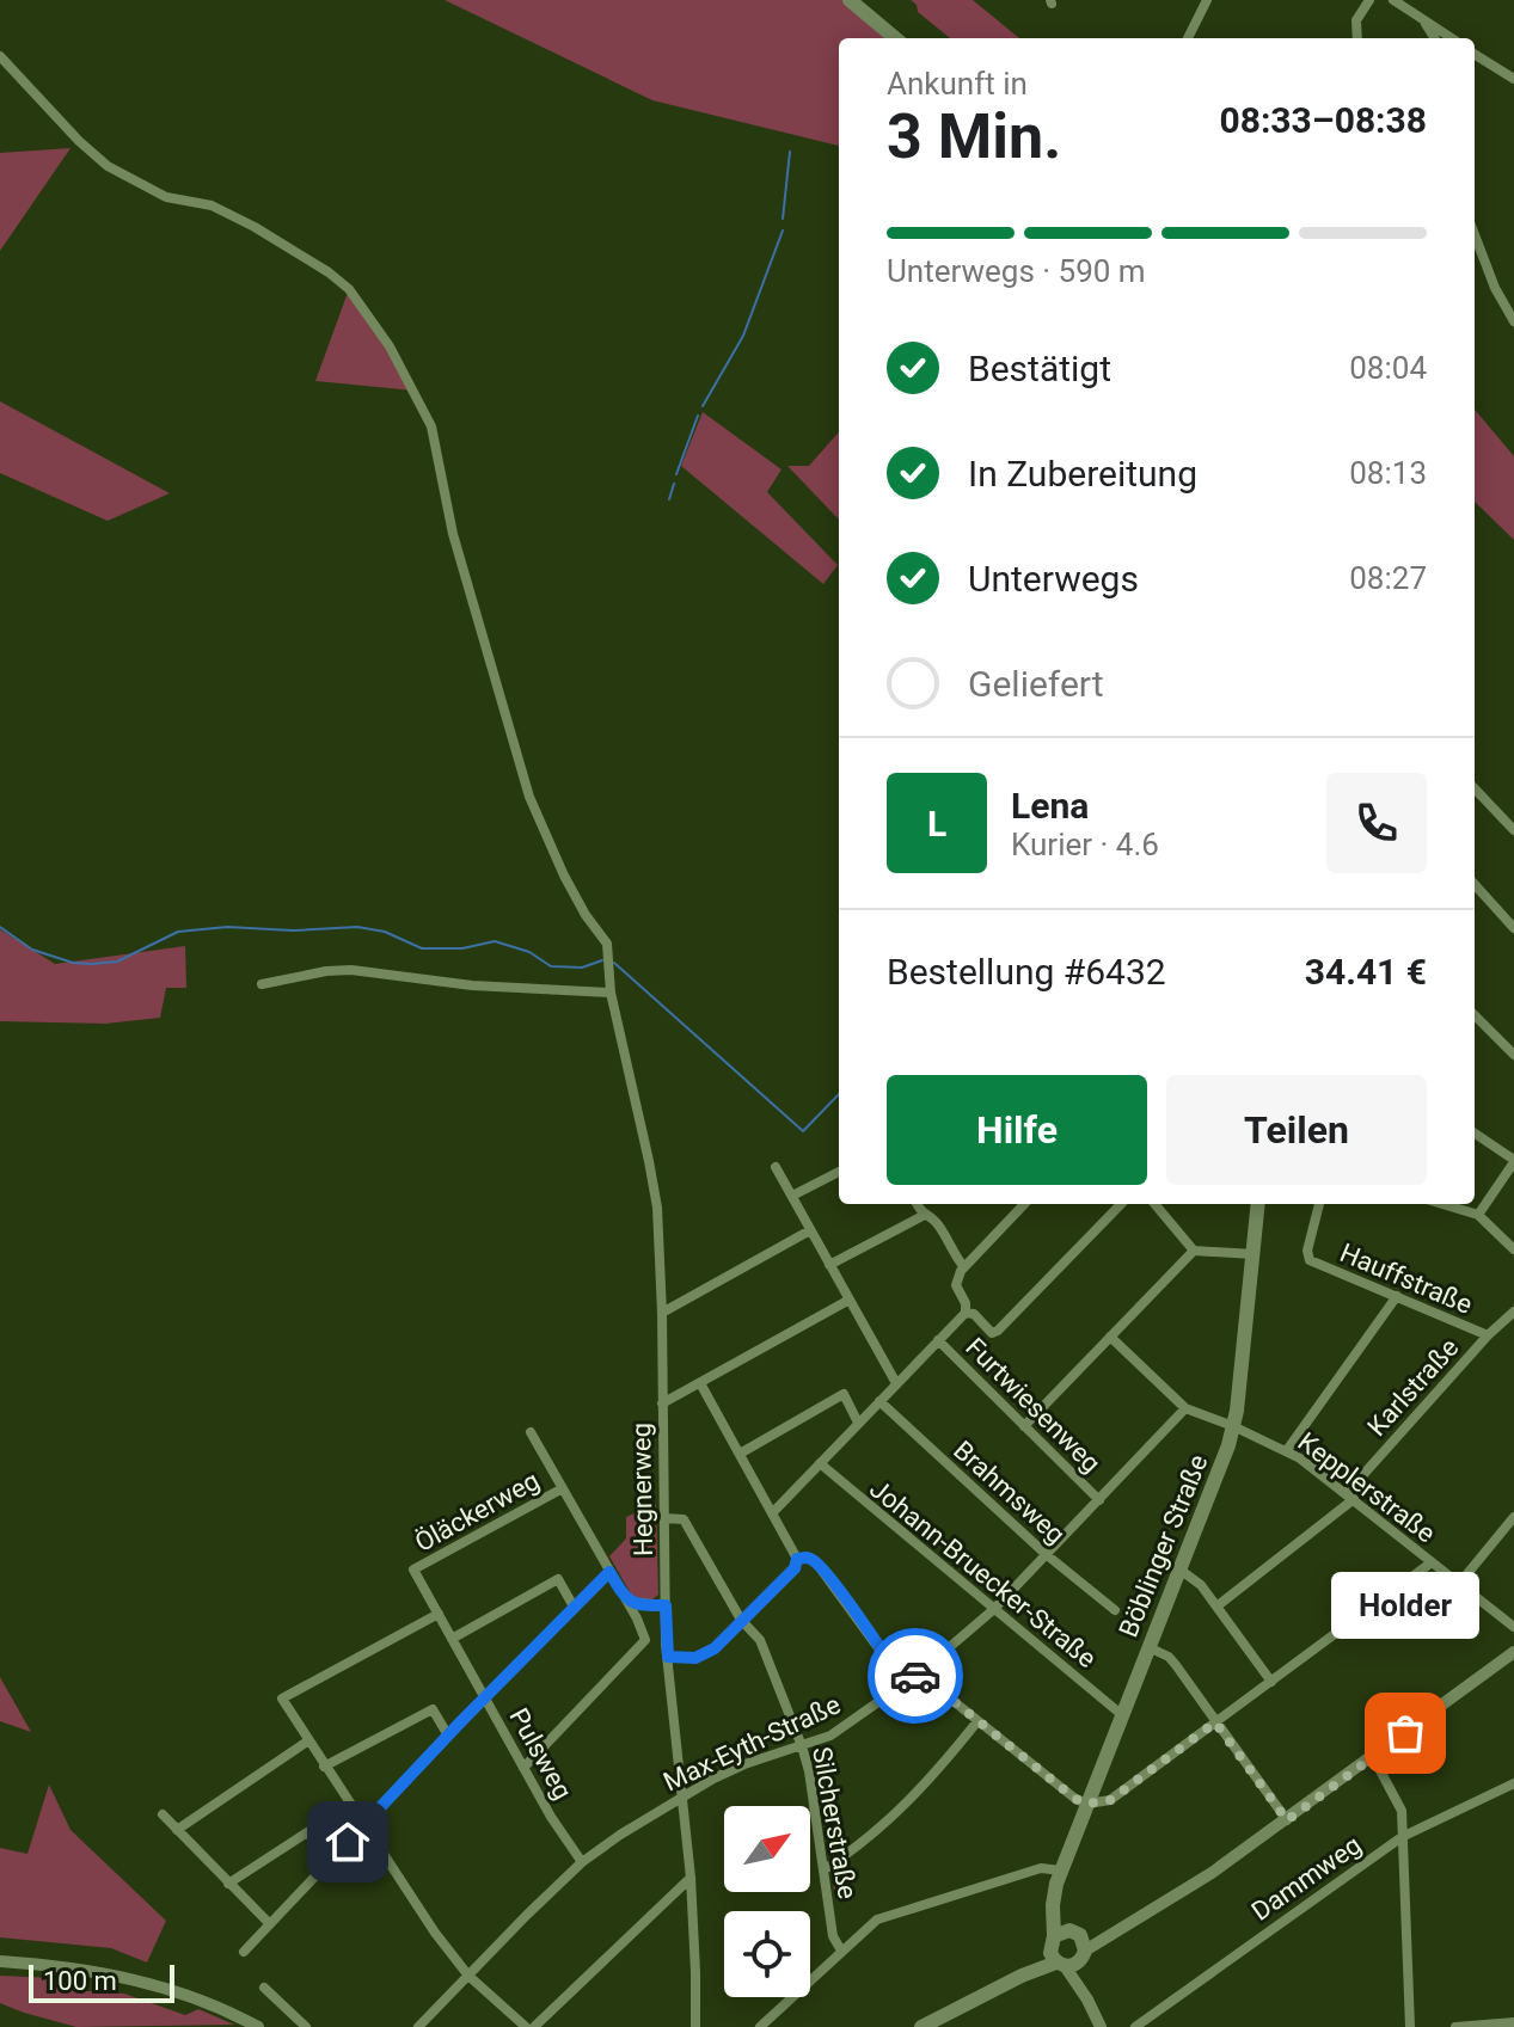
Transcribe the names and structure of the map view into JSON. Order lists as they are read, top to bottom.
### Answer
{
  "streets": {
    "main road": ["Böblinger Straße"],
    "street": [
      "Hauffstraße",
      "Karlstraße",
      "Furtwiesenweg",
      "Kepplerstraße",
      "Hegnerweg",
      "Brahmsweg",
      "Öläckerweg",
      "Johann-Bruecker-Straße",
      "Max-Eyth-Straße",
      "Pulsweg",
      "Silcherstraße",
      "Dammweg"
    ]
  },
  "crossings": [
    ["Hauffstraße", "Karlstraße"],
    ["Karlstraße", "Kepplerstraße"],
    ["Furtwiesenweg", "Max-Eyth-Straße"],
    ["Kepplerstraße", "Böblinger Straße"],
    ["Hegnerweg", "Max-Eyth-Straße"],
    ["Hegnerweg", "Silcherstraße"],
    ["Brahmsweg", "Max-Eyth-Straße"],
    ["Öläckerweg", "Pulsweg"],
    ["Böblinger Straße", "Johann-Bruecker-Straße"],
    ["Johann-Bruecker-Straße", "Max-Eyth-Straße"],
    ["Max-Eyth-Straße", "Pulsweg"],
    ["Max-Eyth-Straße", "Silcherstraße"]
  ],
  "places": ["Holder"],
  "scale_bar": "100 m",
  "north": "top right",
  "page": {
    "heading": ["3 Min.", "Ankunft in", "08:33–08:38"],
    "panel": [
      "Lena",
      "Kurier · 4.6",
      "Bestellung #6432",
      "34.41 €"
    ],
    "bar": "Unterwegs · 590 m",
    "list": [
      ["Bestätigt", "08:04"],
      ["In Zubereitung", "08:13"],
      ["Unterwegs", "08:27"],
      "Geliefert"
    ],
    "round": "L",
    "buttons": ["Hilfe", "Teilen"],
    "bubble": "Holder",
    "scale": "100 m"
  }
}
